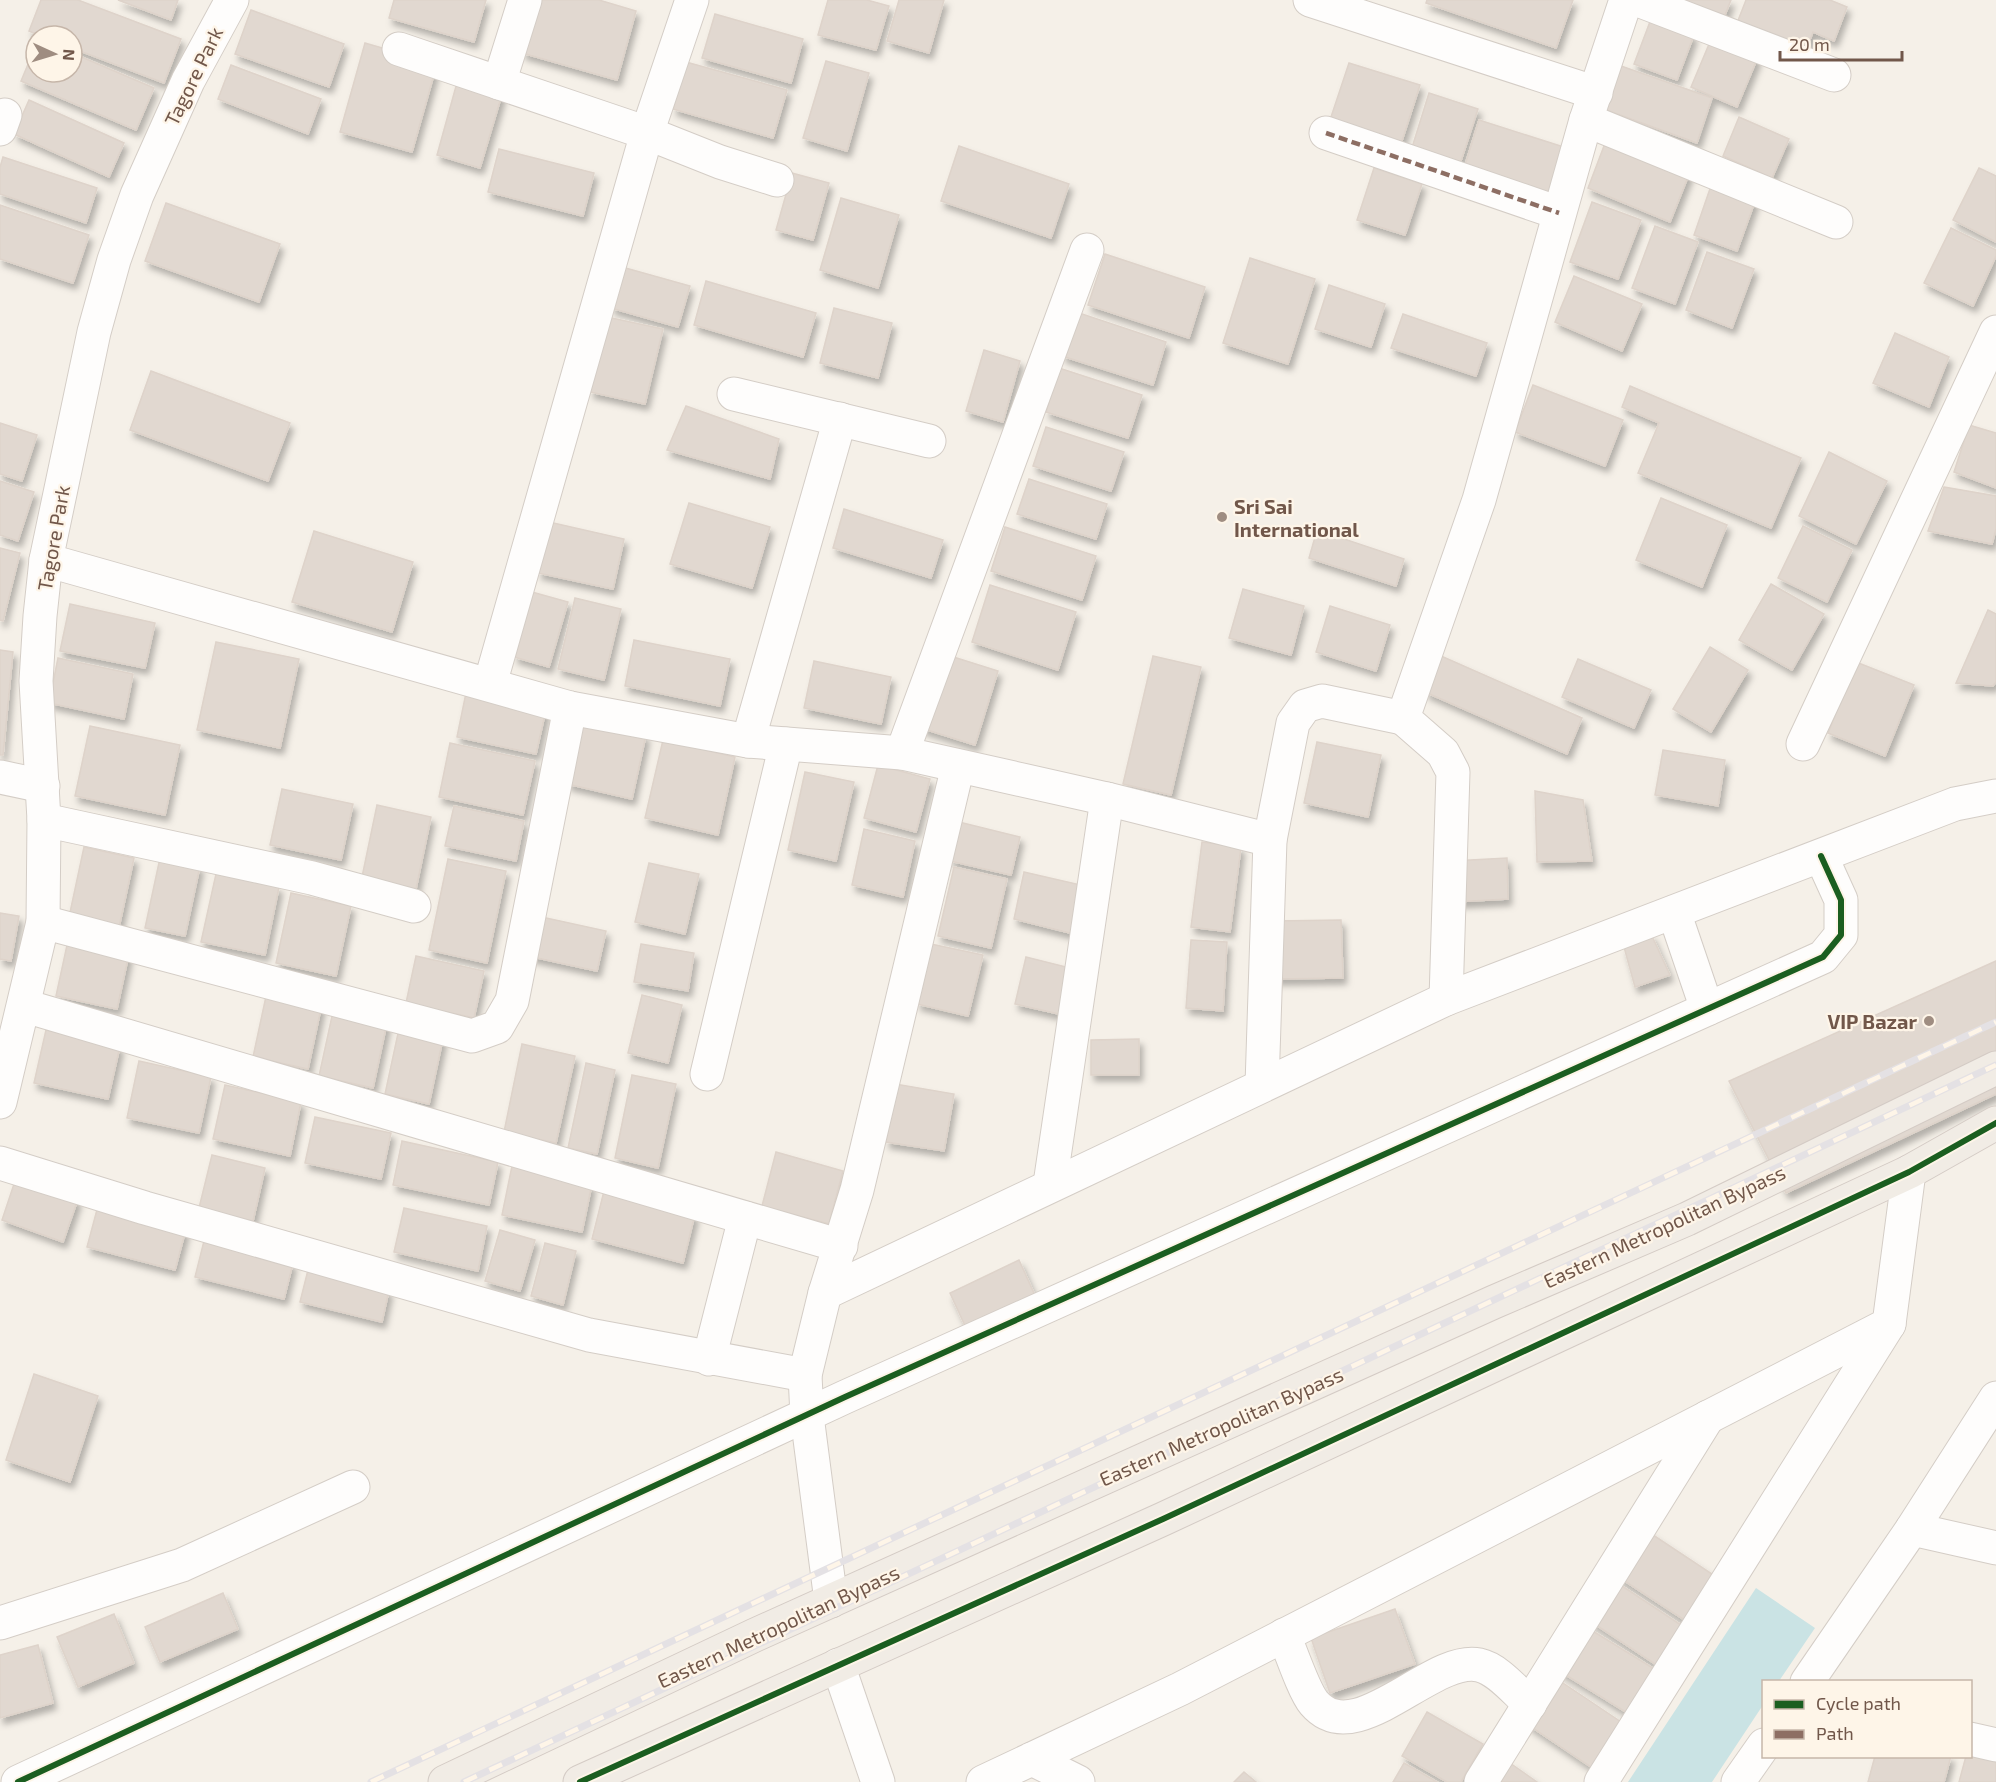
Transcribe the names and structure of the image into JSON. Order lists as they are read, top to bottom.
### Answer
{
  "streets": {
    "main road": ["Eastern Metropolitan Bypass"],
    "street": ["Tagore Park"]
  },
  "places": ["Sri Sai International", "VIP Bazar"],
  "legend": ["Cycle path", "Path"],
  "scale_bar": "20 m",
  "north": "right"
}
